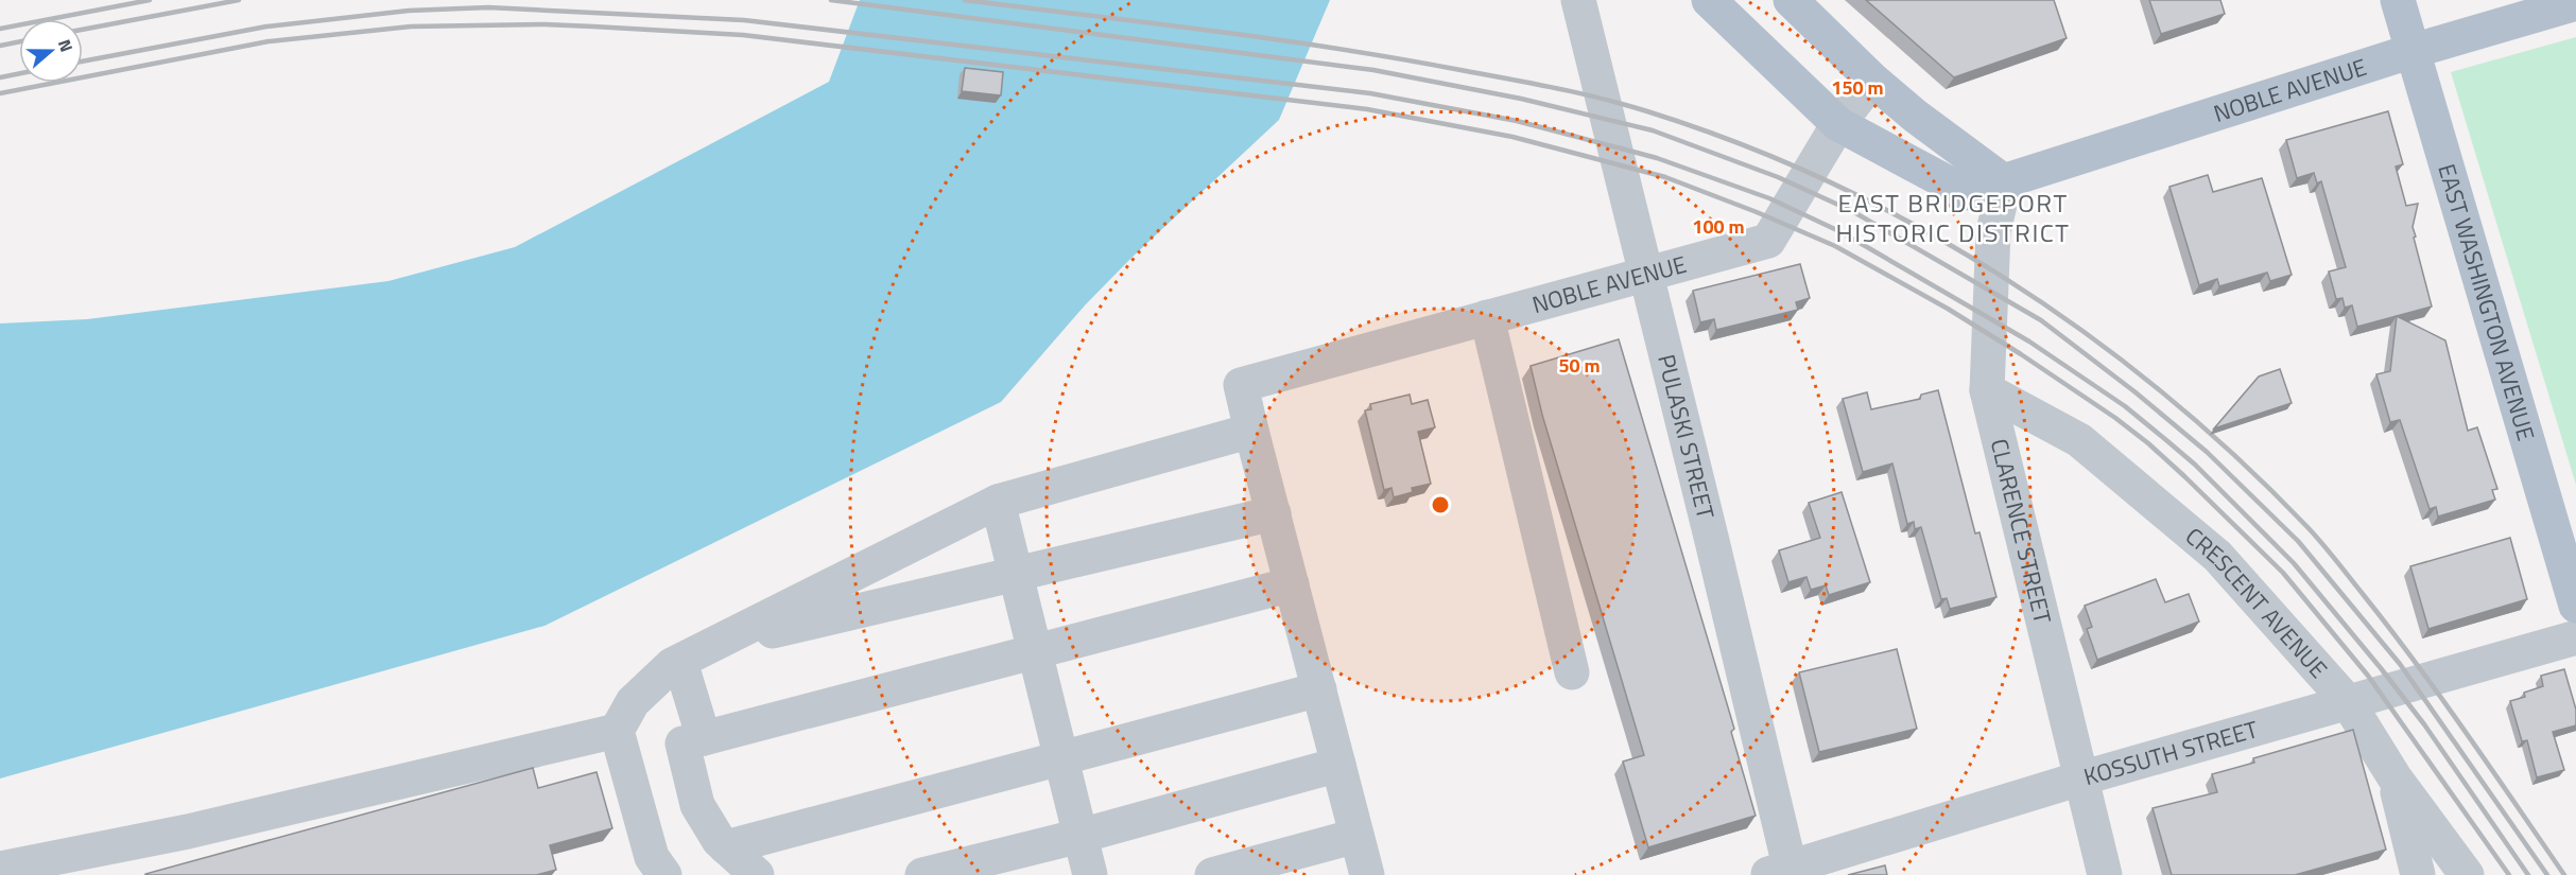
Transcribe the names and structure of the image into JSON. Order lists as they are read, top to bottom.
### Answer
{
  "streets": {
    "main road": ["NOBLE AVENUE", "EAST WASHINGTON AVENUE"],
    "street": [
      "PULASKI STREET",
      "CLARENCE STREET",
      "CRESCENT AVENUE",
      "KOSSUTH STREET"
    ]
  },
  "crossings": [
    ["NOBLE AVENUE", "EAST WASHINGTON AVENUE"],
    ["NOBLE AVENUE", "PULASKI STREET"],
    ["NOBLE AVENUE", "CLARENCE STREET"],
    ["PULASKI STREET", "KOSSUTH STREET"],
    ["CLARENCE STREET", "CRESCENT AVENUE"],
    ["CLARENCE STREET", "KOSSUTH STREET"],
    ["CRESCENT AVENUE", "KOSSUTH STREET"]
  ],
  "districts": ["EAST BRIDGEPORT HISTORIC DISTRICT"],
  "north": "right",
  "rings": ["150 m", "100 m", "50 m"]
}
